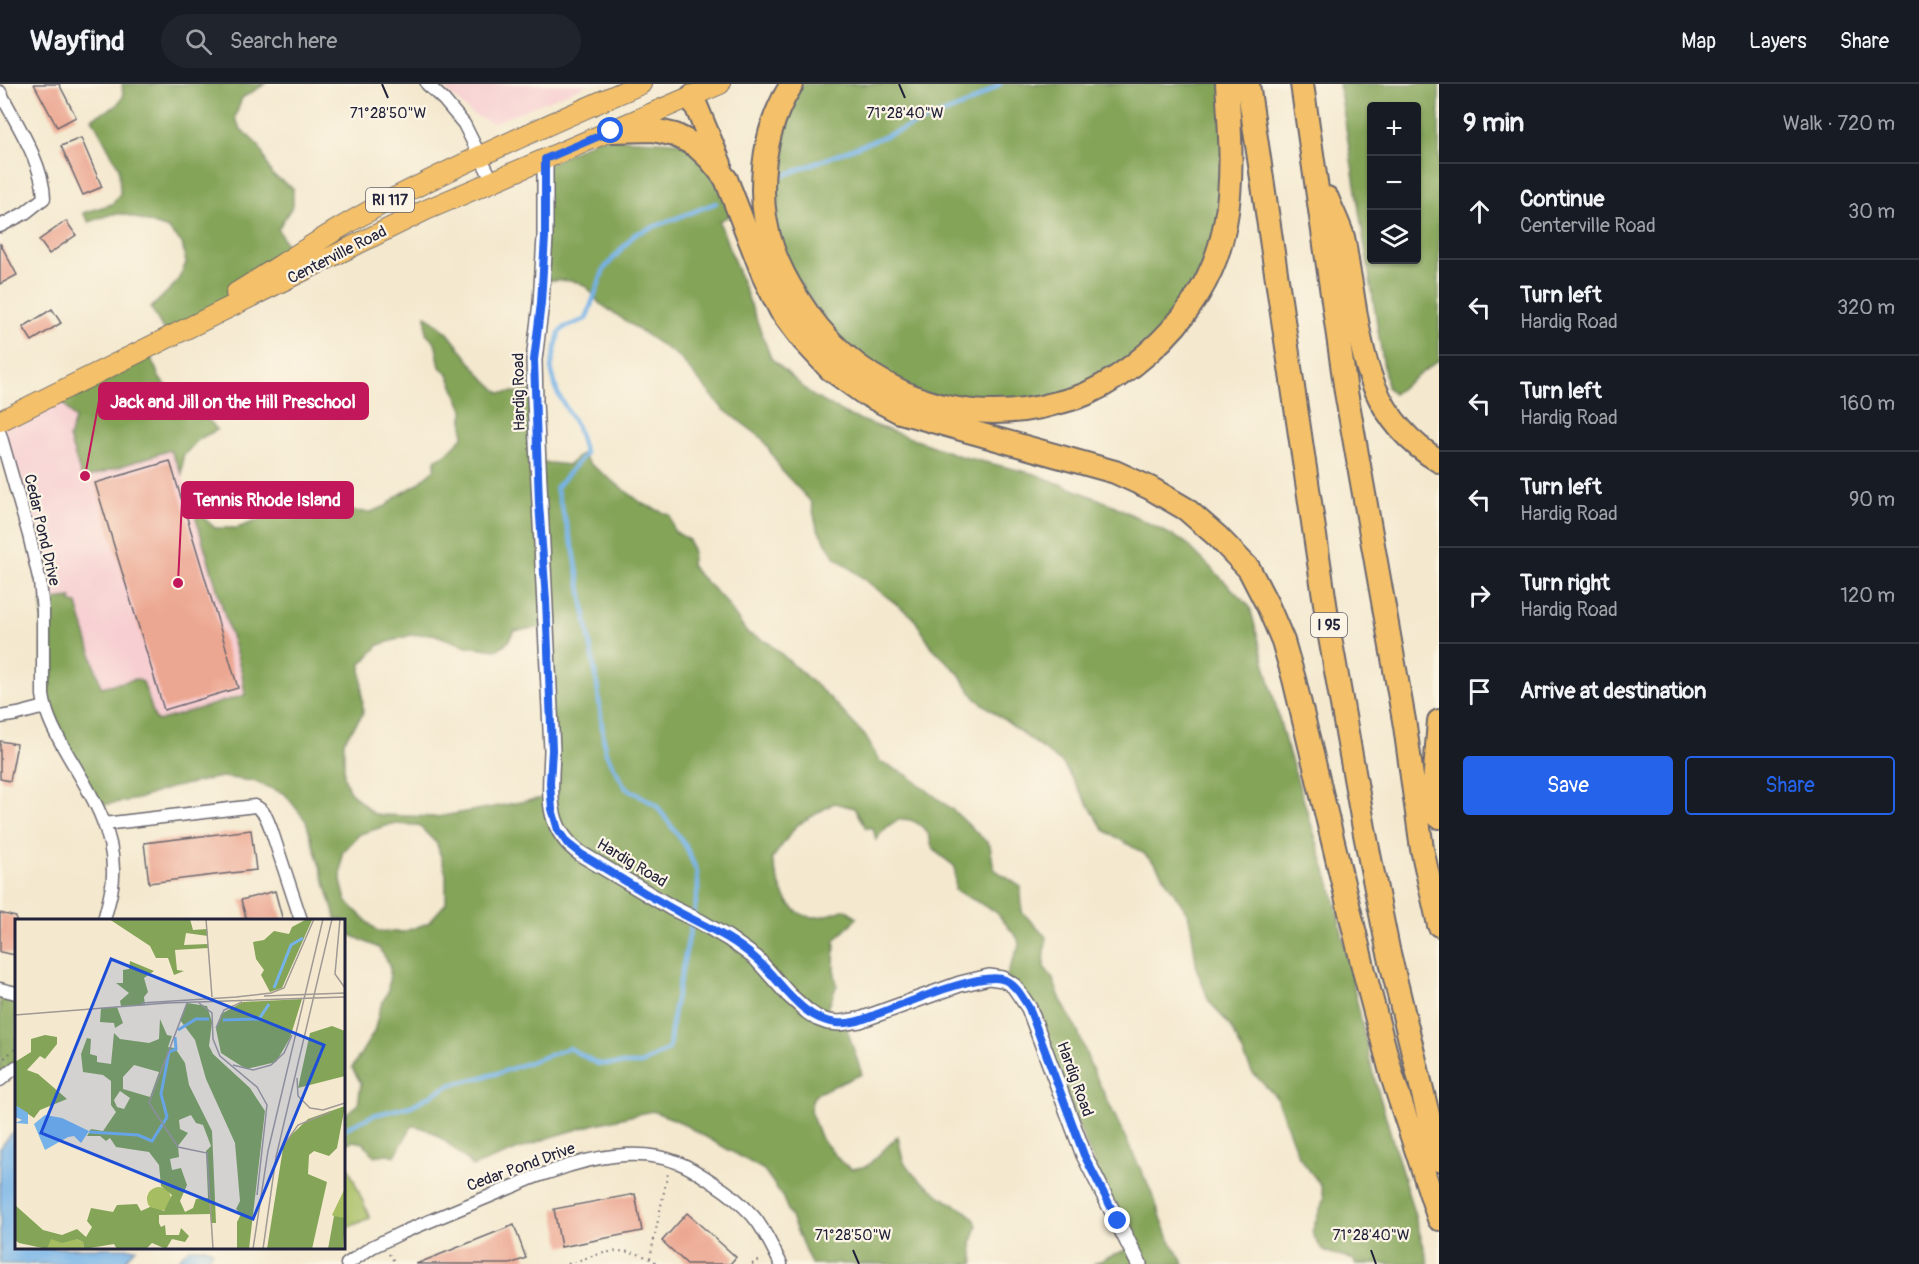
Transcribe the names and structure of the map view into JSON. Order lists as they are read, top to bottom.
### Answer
{
  "streets": {
    "highway": ["I 95"],
    "main road": ["RI 117", "Centerville Road"],
    "street": ["Hardig Road", "Cedar Pond Drive"]
  },
  "crossings": [
    ["Centerville Road", "Hardig Road"]
  ],
  "places": ["Jack and Jill on the Hill Preschool", "Tennis Rhode Island"],
  "page": {
    "header": "Wayfind",
    "search": "Search here",
    "nav": ["Map", "Layers", "Share"],
    "heading": ["9 min", "Walk · 720 m"],
    "map_buttons": ["+", "−"],
    "list": [
      ["Continue", "Centerville Road", "30 m"],
      ["Turn left", "Hardig Road", "320 m"],
      ["Turn left", "Hardig Road", "160 m"],
      ["Turn left", "Hardig Road", "90 m"],
      ["Turn right", "Hardig Road", "120 m"],
      "Arrive at destination"
    ],
    "buttons": ["Save", "Share"]
  },
  "coordinates": ["71°28'50\"W", "71°28'40\"W"]
}
